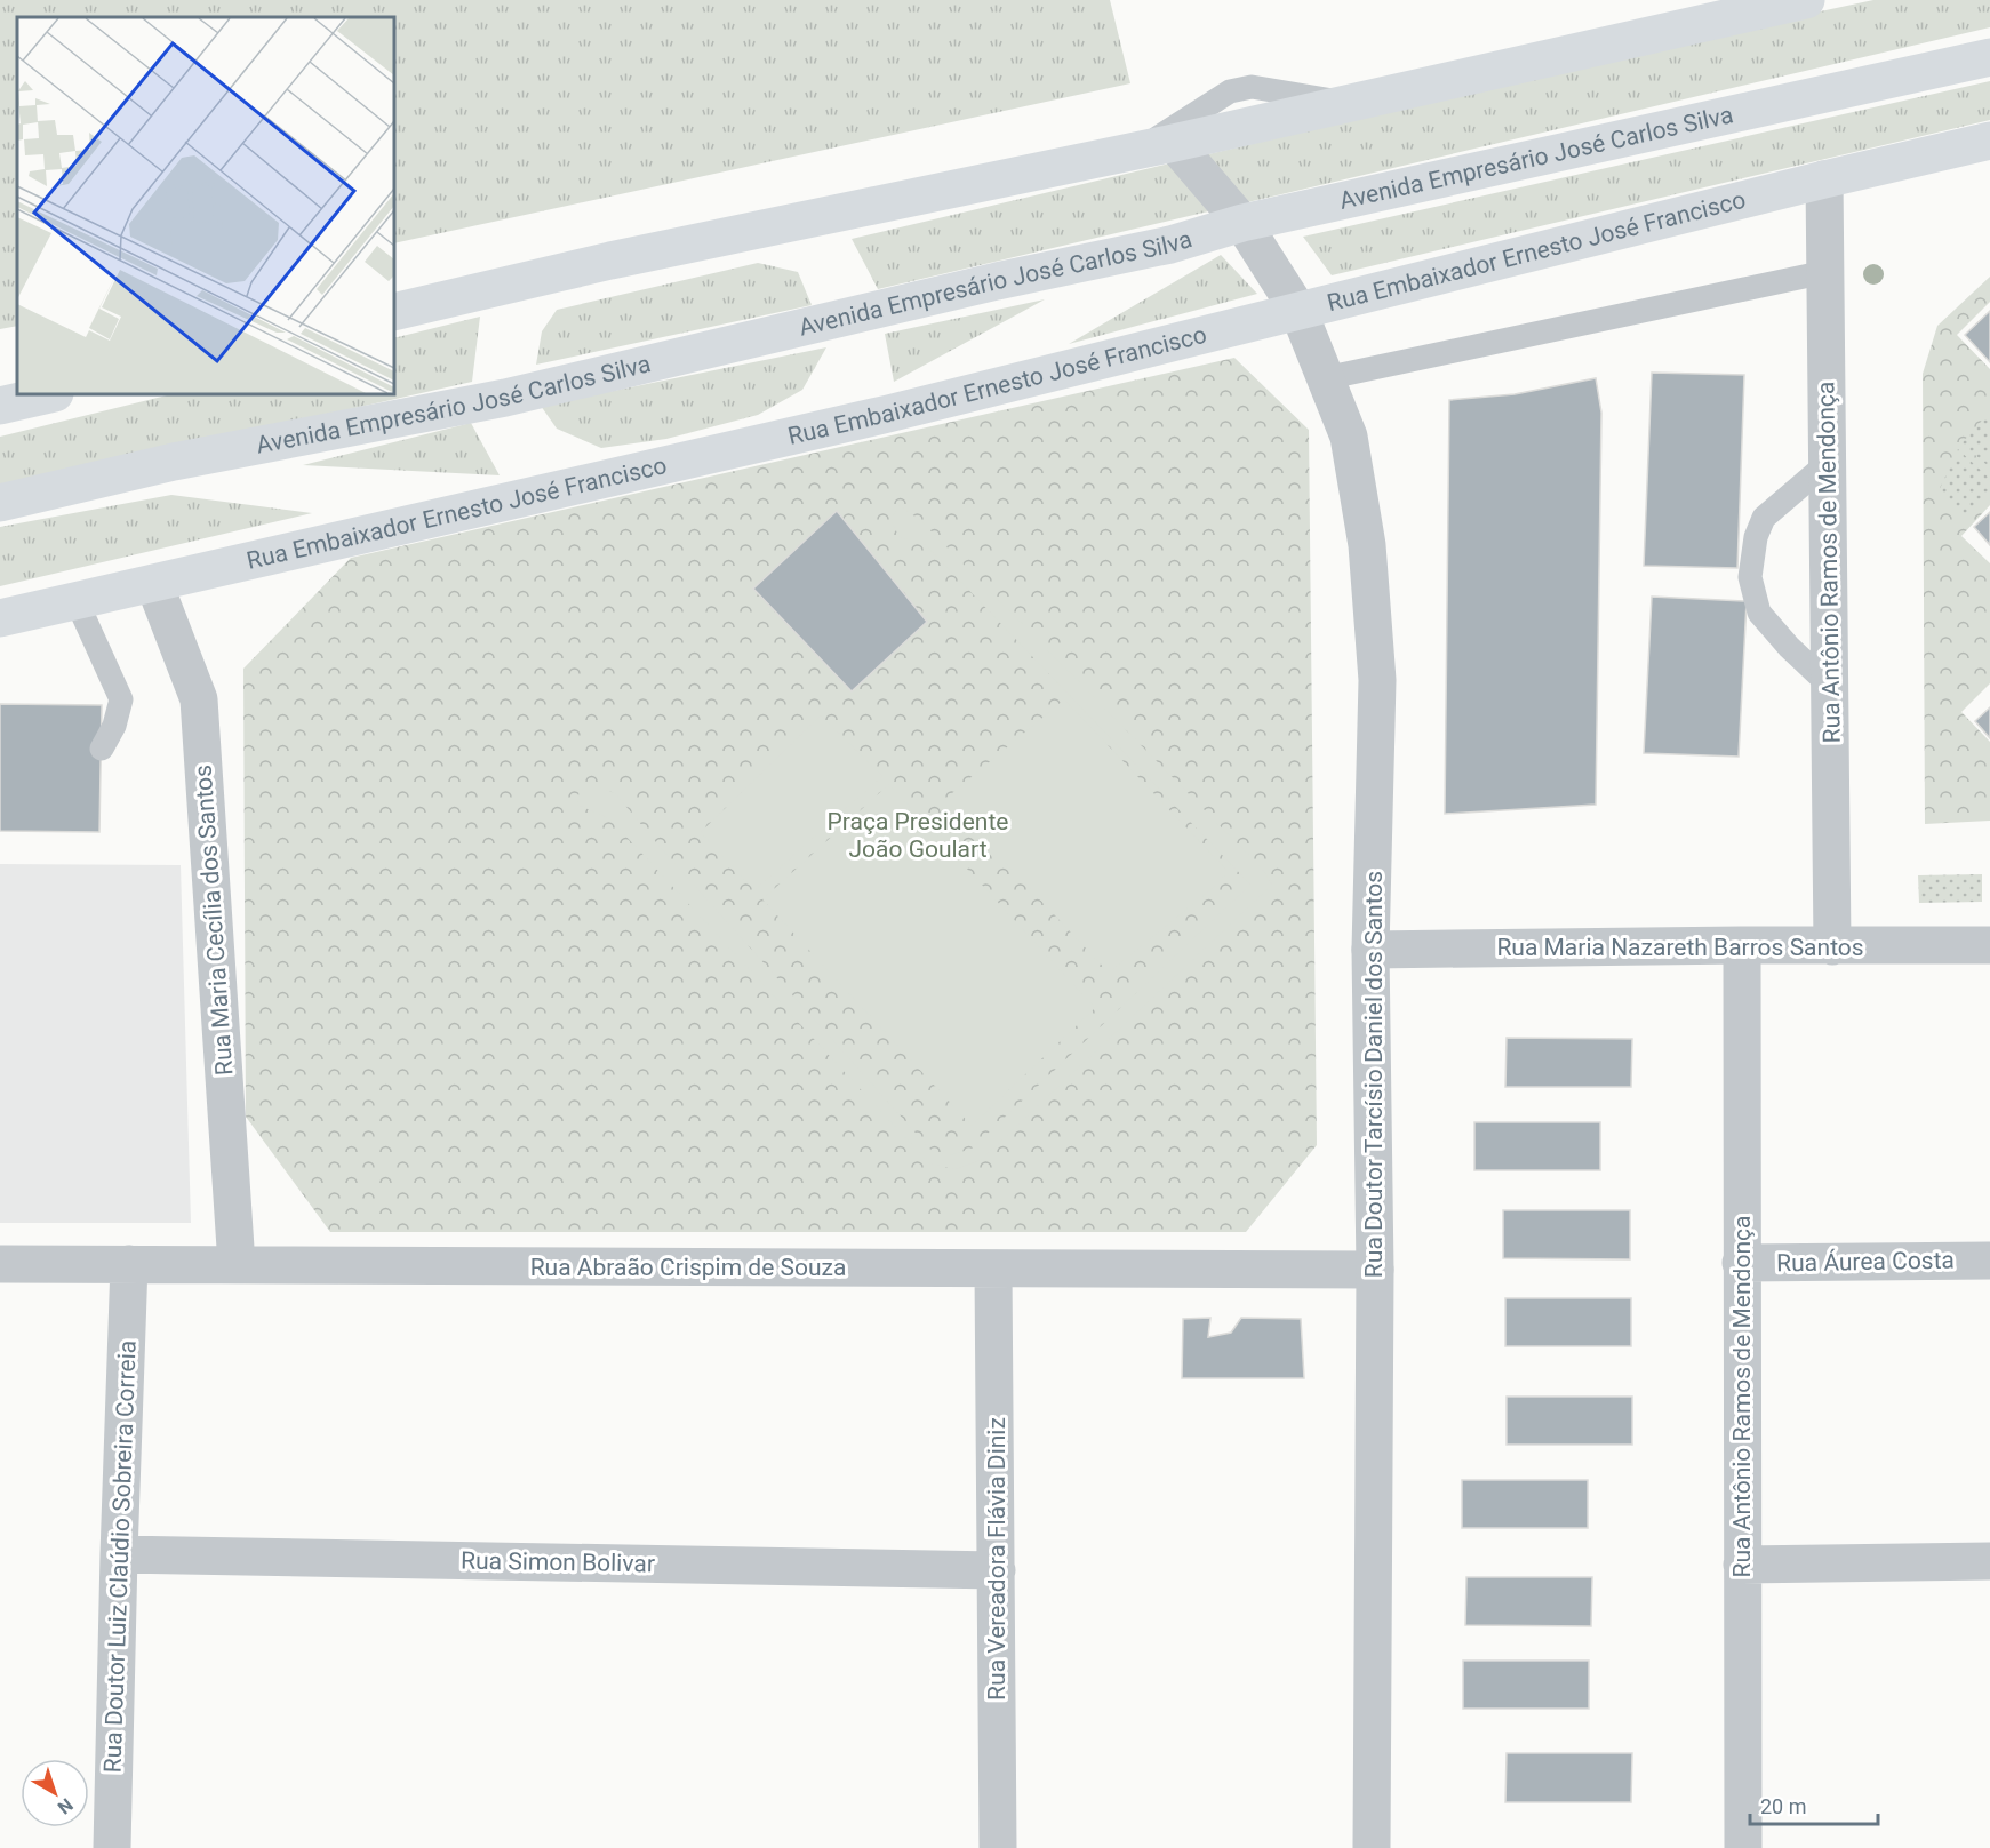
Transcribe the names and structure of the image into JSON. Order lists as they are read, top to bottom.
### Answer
{
  "streets": {
    "main road": ["Avenida Empresário José Carlos Silva", "Rua Embaixador Ernesto José Francisco"],
    "street": [
      "Rua Antônio Ramos de Mendonça",
      "Rua Maria Cecília dos Santos",
      "Rua Maria Nazareth Barros Santos",
      "Rua Doutor Tarcísio Daniel dos Santos",
      "Rua Áurea Costa",
      "Rua Abraão Crispim de Souza",
      "Rua Doutor Luiz Claúdio Sobreira Correia",
      "Rua Vereadora Flávia Diniz",
      "Rua Simon Bolivar"
    ]
  },
  "crossings": [
    ["Avenida Empresário José Carlos Silva", "Rua Doutor Tarcísio Daniel dos Santos"],
    ["Rua Embaixador Ernesto José Francisco", "Rua Antônio Ramos de Mendonça"],
    ["Rua Embaixador Ernesto José Francisco", "Rua Maria Cecília dos Santos"],
    ["Rua Embaixador Ernesto José Francisco", "Rua Doutor Tarcísio Daniel dos Santos"],
    ["Rua Antônio Ramos de Mendonça", "Rua Maria Nazareth Barros Santos"],
    ["Rua Antônio Ramos de Mendonça", "Rua Áurea Costa"],
    ["Rua Maria Cecília dos Santos", "Rua Abraão Crispim de Souza"],
    ["Rua Maria Nazareth Barros Santos", "Rua Doutor Tarcísio Daniel dos Santos"],
    ["Rua Doutor Tarcísio Daniel dos Santos", "Rua Abraão Crispim de Souza"],
    ["Rua Abraão Crispim de Souza", "Rua Doutor Luiz Claúdio Sobreira Correia"],
    ["Rua Abraão Crispim de Souza", "Rua Vereadora Flávia Diniz"],
    ["Rua Doutor Luiz Claúdio Sobreira Correia", "Rua Simon Bolivar"],
    ["Rua Vereadora Flávia Diniz", "Rua Simon Bolivar"]
  ],
  "parks": ["Praça Presidente João Goulart"],
  "scale_bar": "20 m",
  "north": "bottom right"
}
